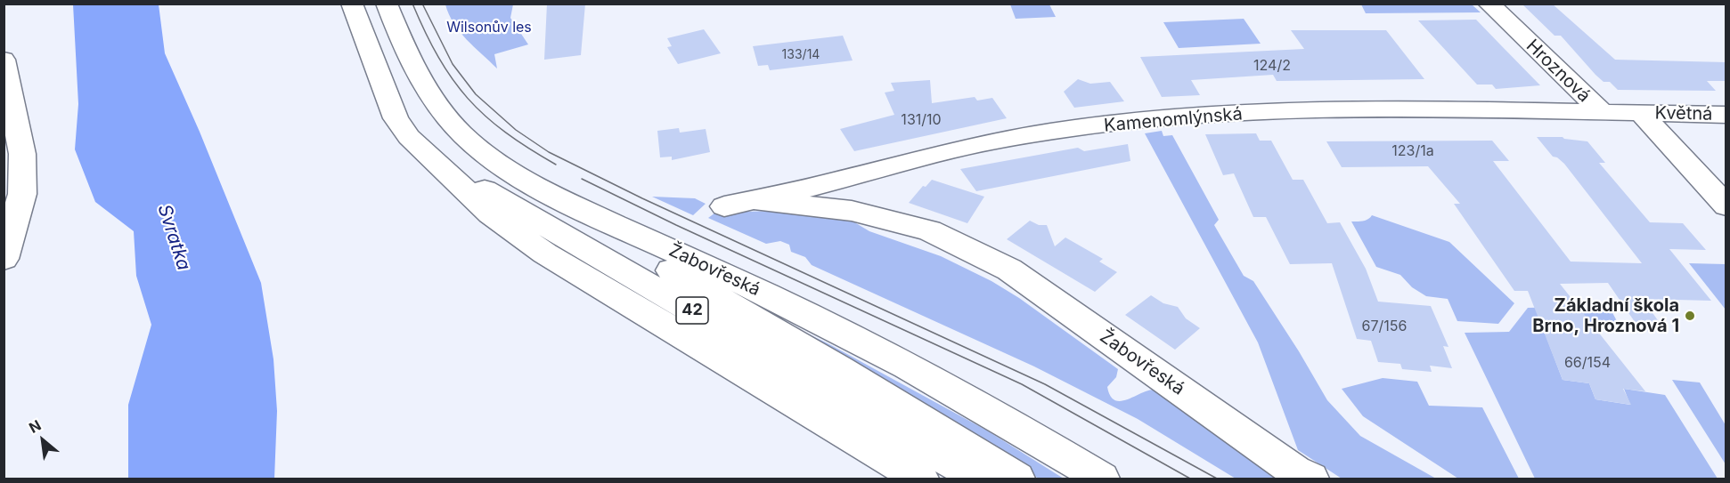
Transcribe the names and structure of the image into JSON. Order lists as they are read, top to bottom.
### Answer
{
  "streets": {
    "main road": [
      "Hroznová",
      "Květná",
      "Kamenomlýnská",
      "Žabovřeská",
      "42"
    ]
  },
  "crossings": [
    ["Hroznová", "Květná"],
    ["Hroznová", "Kamenomlýnská"],
    ["Kamenomlýnská", "Žabovřeská"],
    ["Žabovřeská", "42"]
  ],
  "water": ["Svratka"],
  "parks": ["Wilsonův les"],
  "places": ["Základní škola Brno, Hroznová 1"],
  "house_numbers": [
    "133/14",
    "124/2",
    "131/10",
    "123/1a",
    "67/156",
    "66/154"
  ],
  "north": "top left"
}
